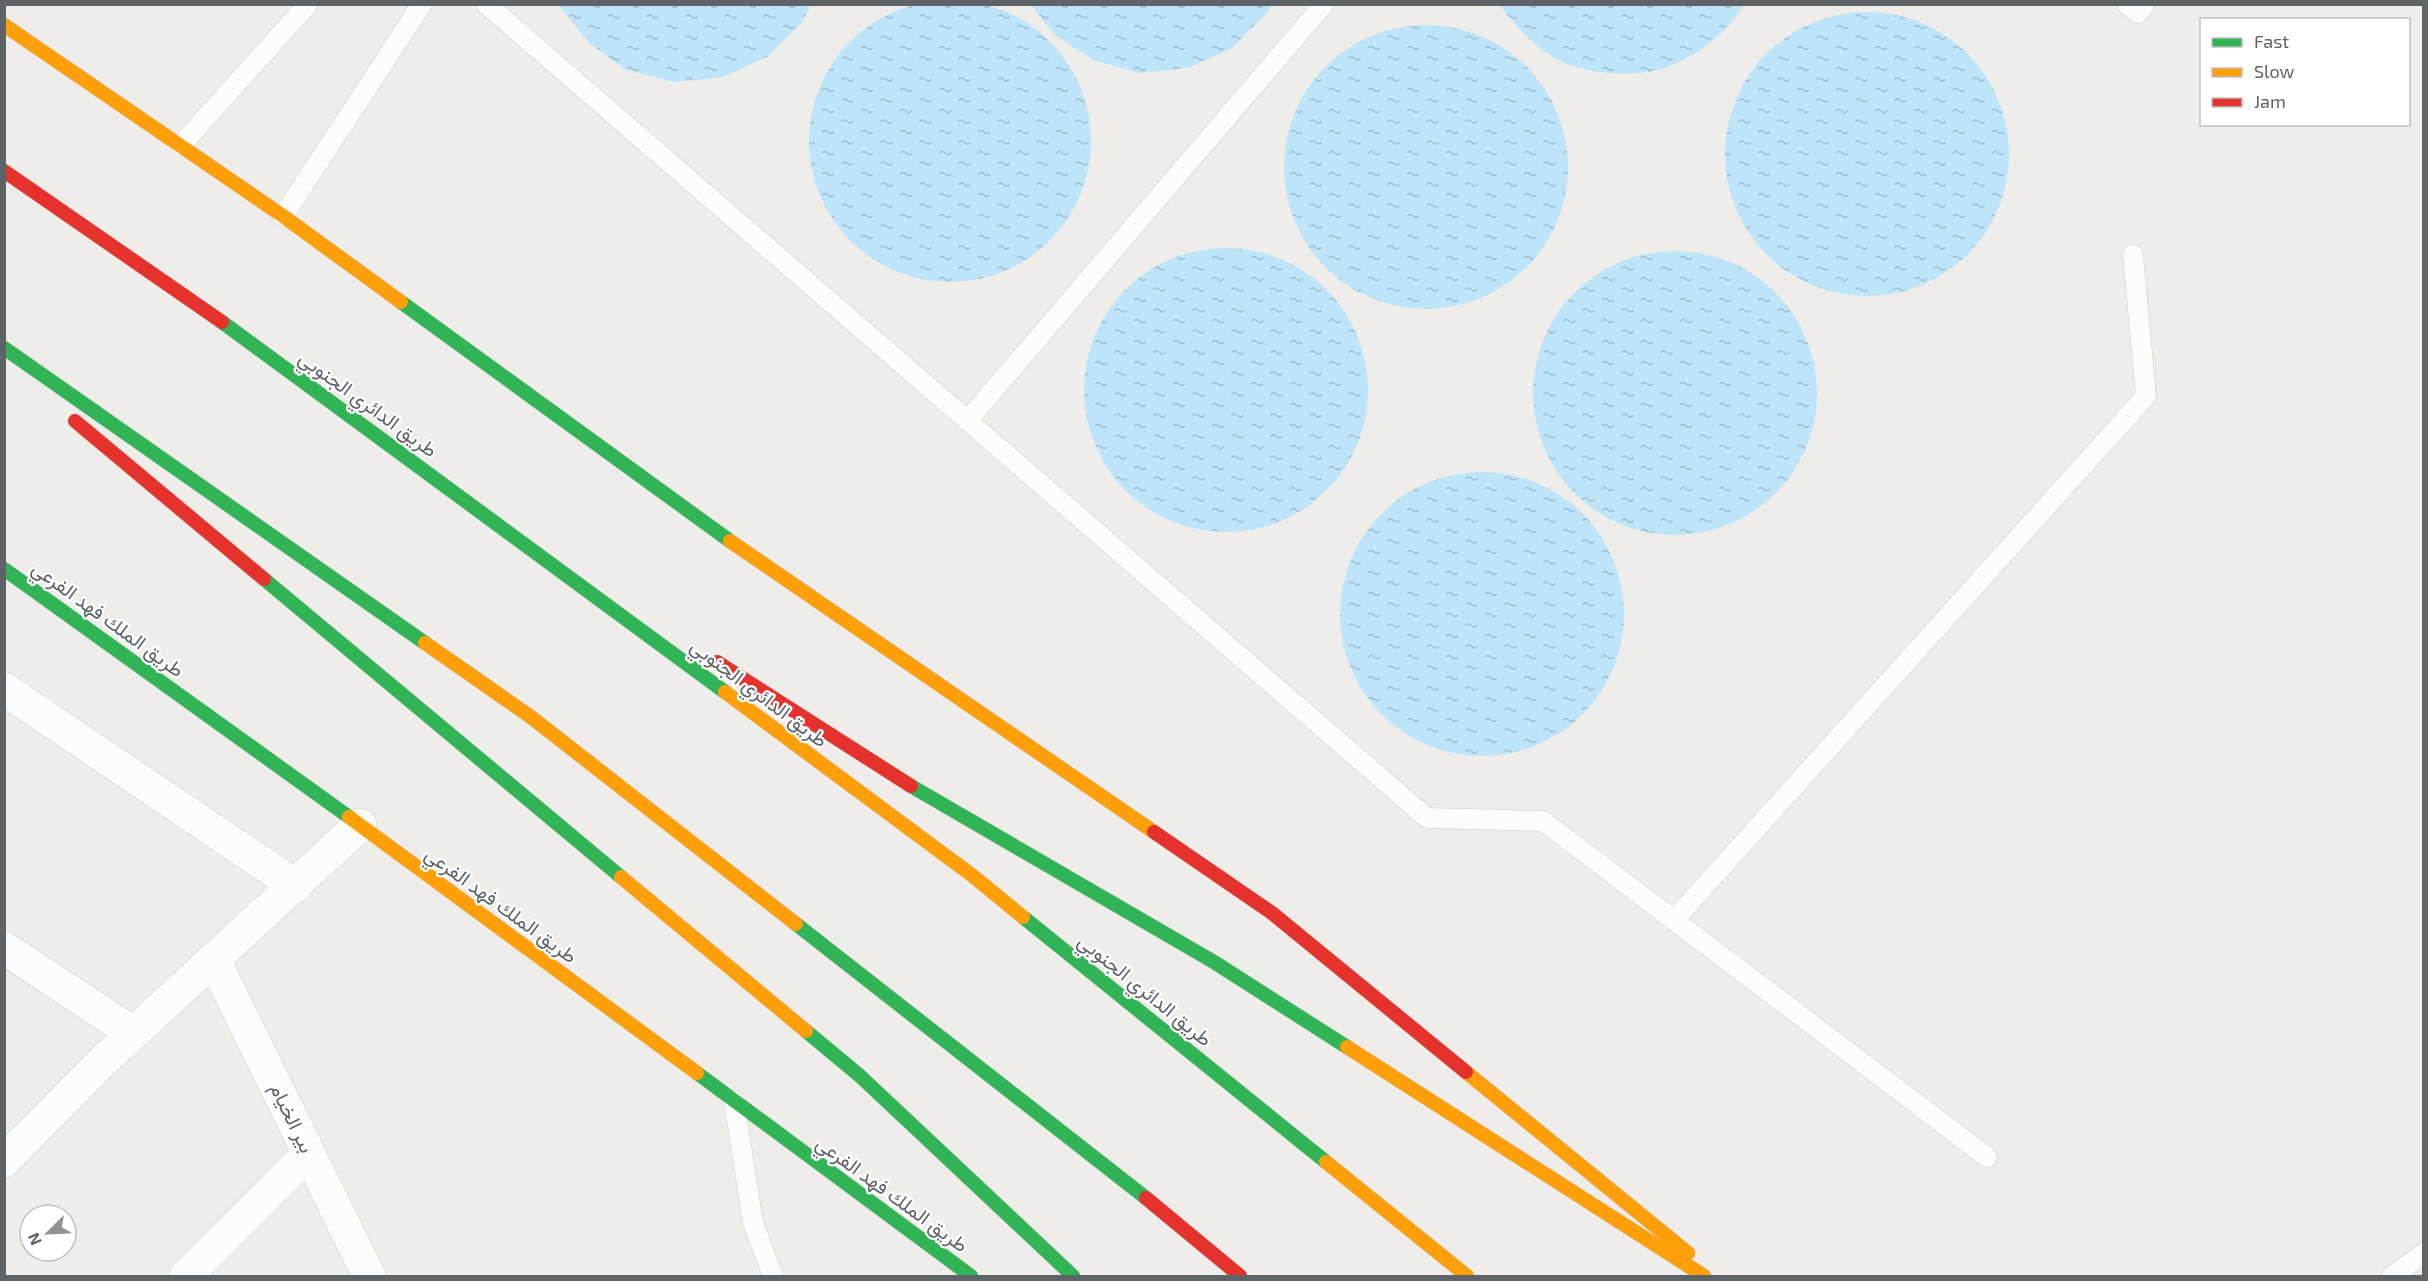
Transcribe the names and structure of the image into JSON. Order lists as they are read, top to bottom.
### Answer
{
  "streets": {
    "main road": ["طريق الدائري الجنوبي", "طريق الملك فهد الفرعي"],
    "street": ["بير الخيام"]
  },
  "legend": ["Fast", "Slow", "Jam"],
  "north": "bottom left"
}
